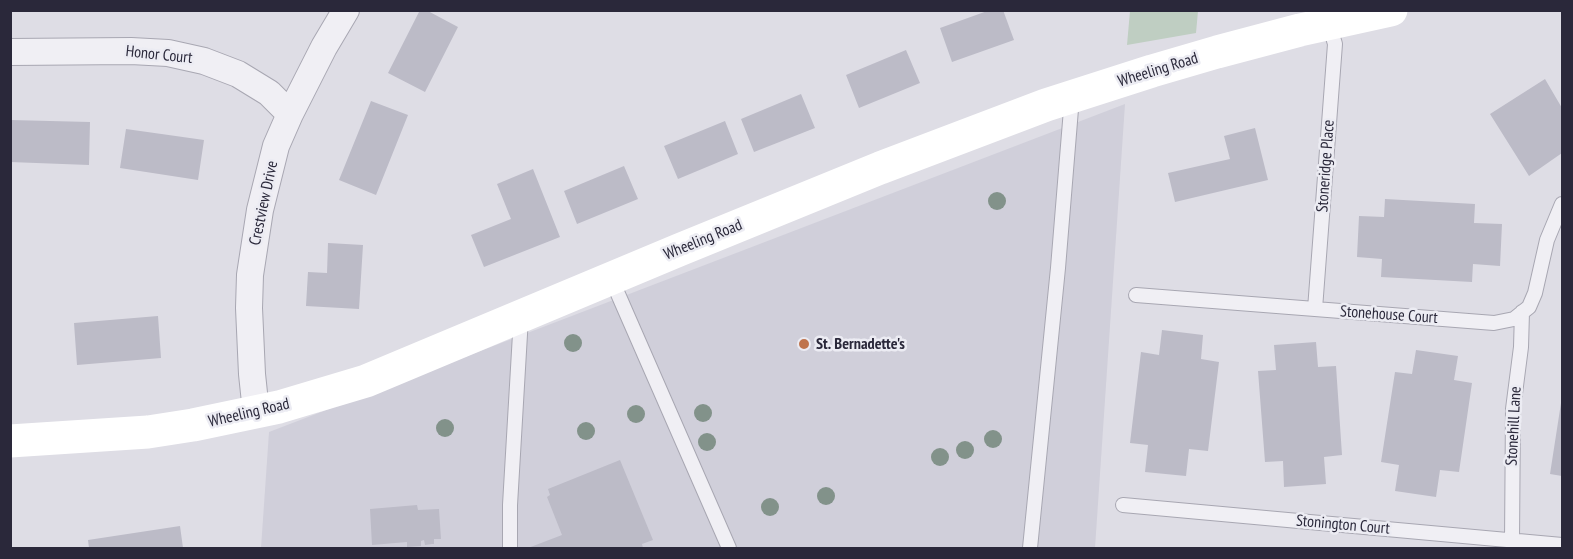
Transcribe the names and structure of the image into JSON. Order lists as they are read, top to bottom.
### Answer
{
  "streets": {
    "street": ["Honor Court", "Wheeling Road", "Crestview Drive"],
    "lane": [
      "Stoneridge Place",
      "Stonehouse Court",
      "Stonehill Lane",
      "Stonington Court"
    ]
  },
  "crossings": [
    ["Honor Court", "Crestview Drive"],
    ["Wheeling Road", "Stoneridge Place"],
    ["Wheeling Road", "Crestview Drive"],
    ["Stoneridge Place", "Stonehouse Court"],
    ["Stonehouse Court", "Stonehill Lane"],
    ["Stonehill Lane", "Stonington Court"]
  ],
  "places": ["St. Bernadette's"]
}
